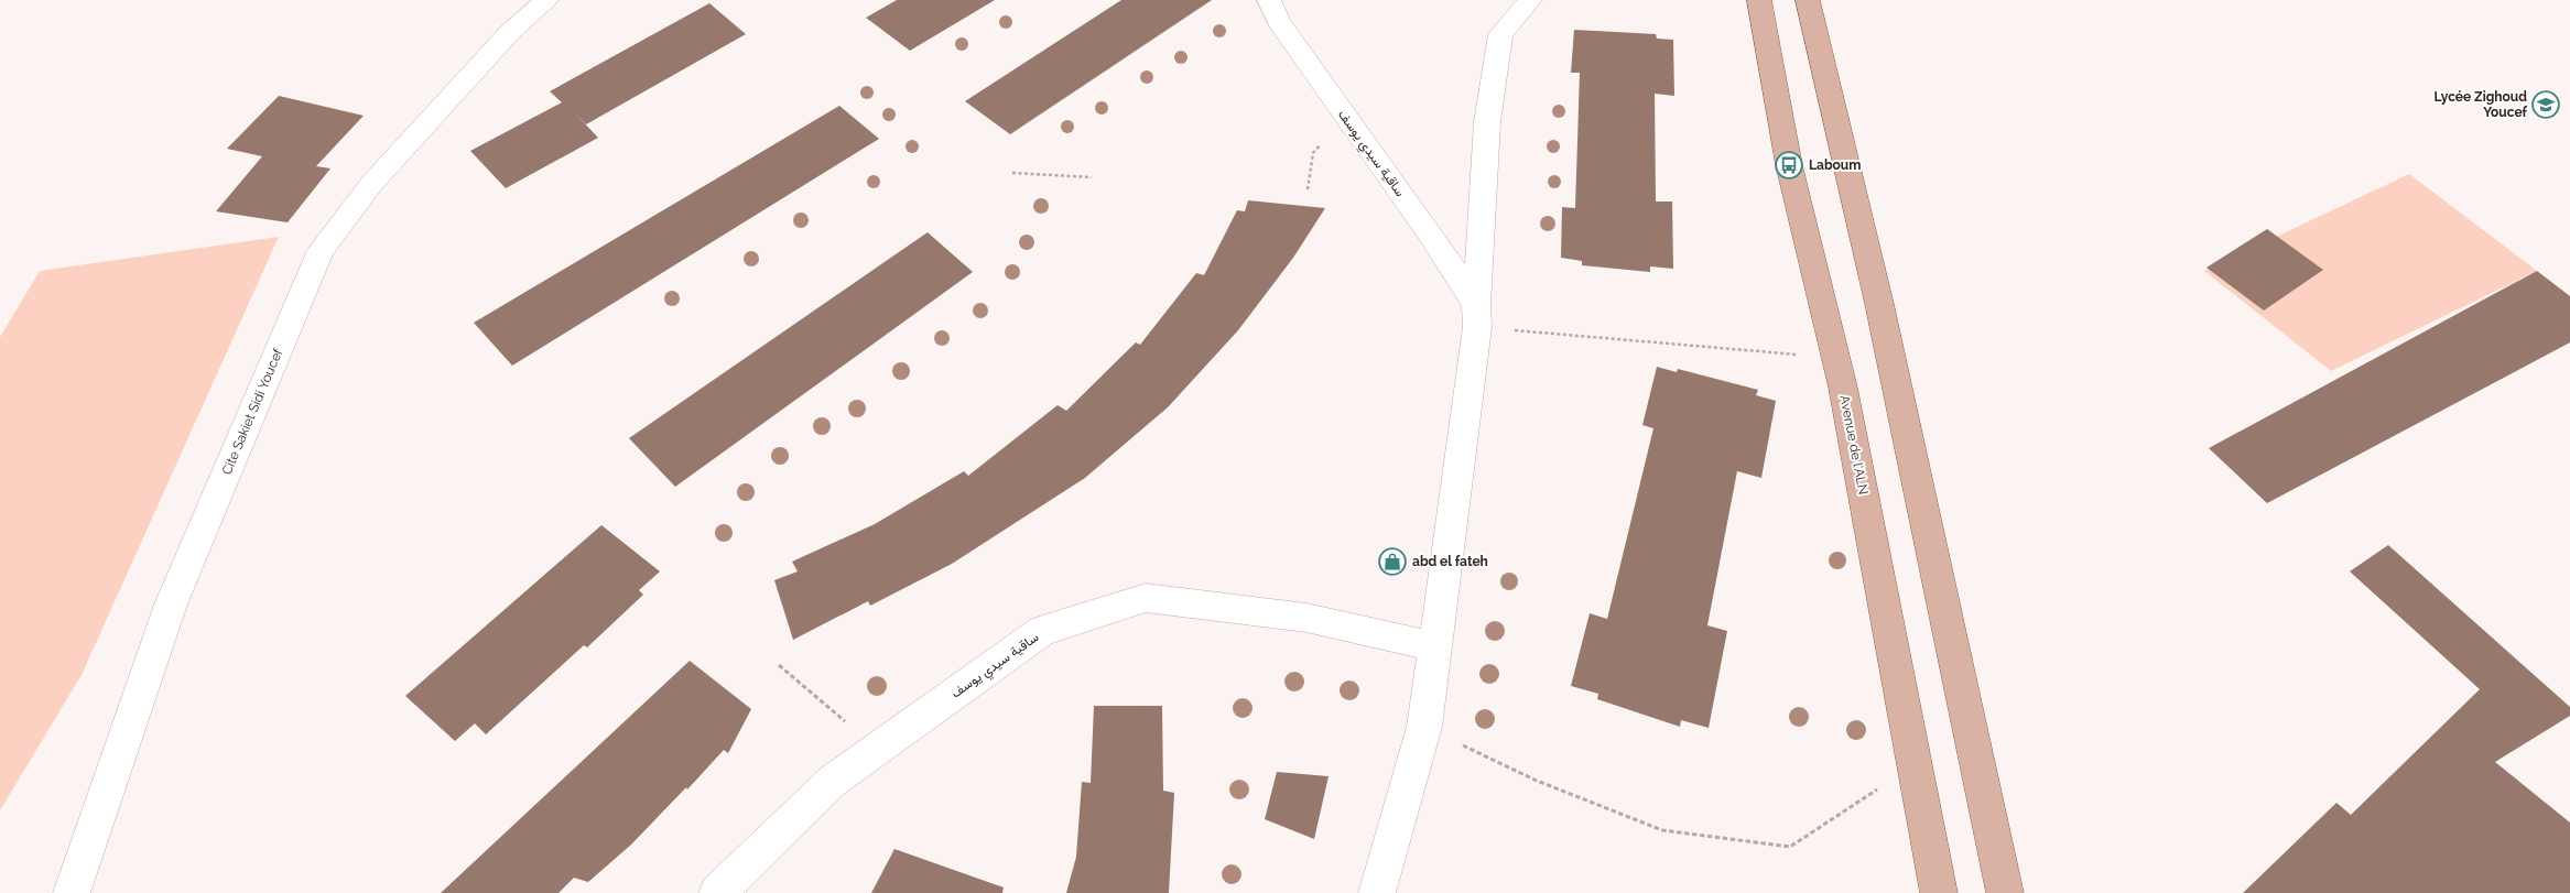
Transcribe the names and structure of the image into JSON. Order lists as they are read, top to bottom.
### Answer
{
  "streets": {
    "main road": ["Avenue de l'ALN"],
    "street": ["ساقية سيدي يوسف", "Cite Sakiet Sidi Youcef"]
  },
  "places": {
    "school or university": ["Lycée Zighoud Youcef"],
    "bus stop": ["Laboum"],
    "shop": ["abd el fateh"]
  }
}
